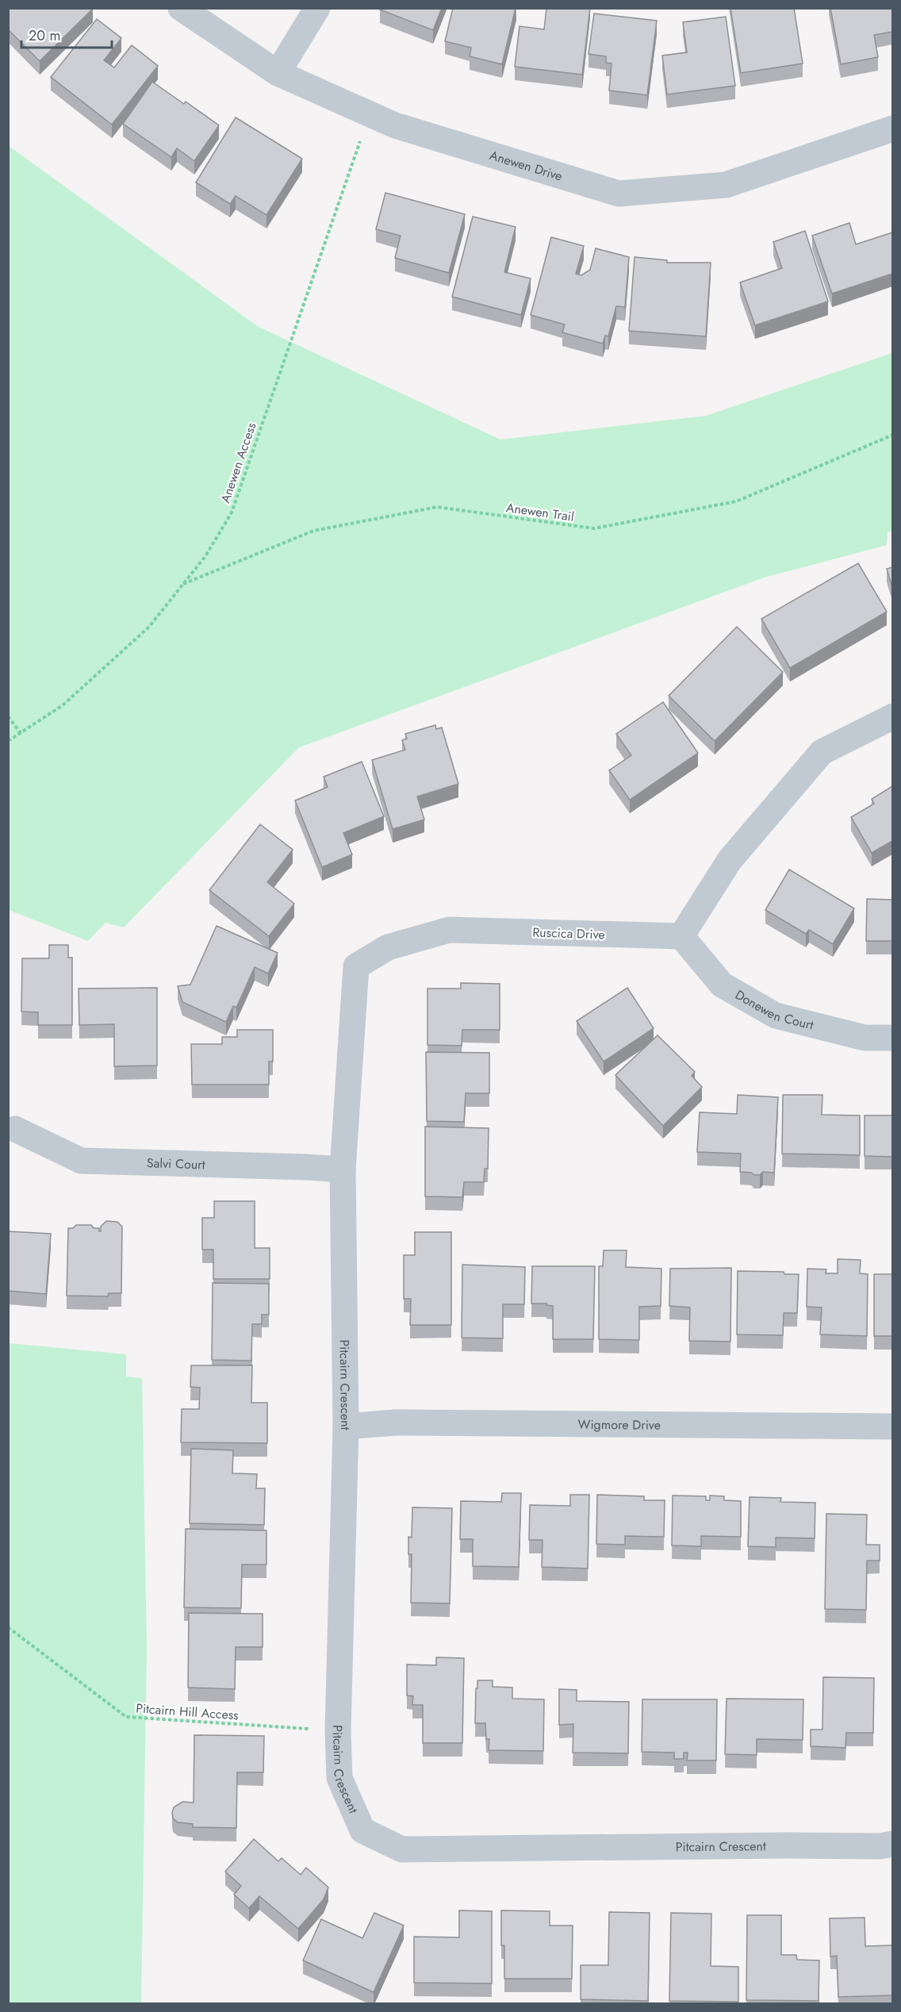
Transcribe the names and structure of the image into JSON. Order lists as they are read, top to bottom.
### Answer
{
  "streets": {
    "street": [
      "Anewen Drive",
      "Ruscica Drive",
      "Donewen Court",
      "Salvi Court",
      "Pitcairn Crescent",
      "Wigmore Drive"
    ],
    "path": ["Anewen Access", "Anewen Trail", "Pitcairn Hill Access"]
  },
  "crossings": [
    ["Anewen Drive", "Anewen Access"],
    ["Anewen Access", "Anewen Trail"],
    ["Ruscica Drive", "Donewen Court"],
    ["Ruscica Drive", "Salvi Court"],
    ["Ruscica Drive", "Pitcairn Crescent"],
    ["Salvi Court", "Pitcairn Crescent"],
    ["Pitcairn Crescent", "Wigmore Drive"],
    ["Pitcairn Crescent", "Pitcairn Hill Access"]
  ],
  "scale_bar": "20 m"
}
